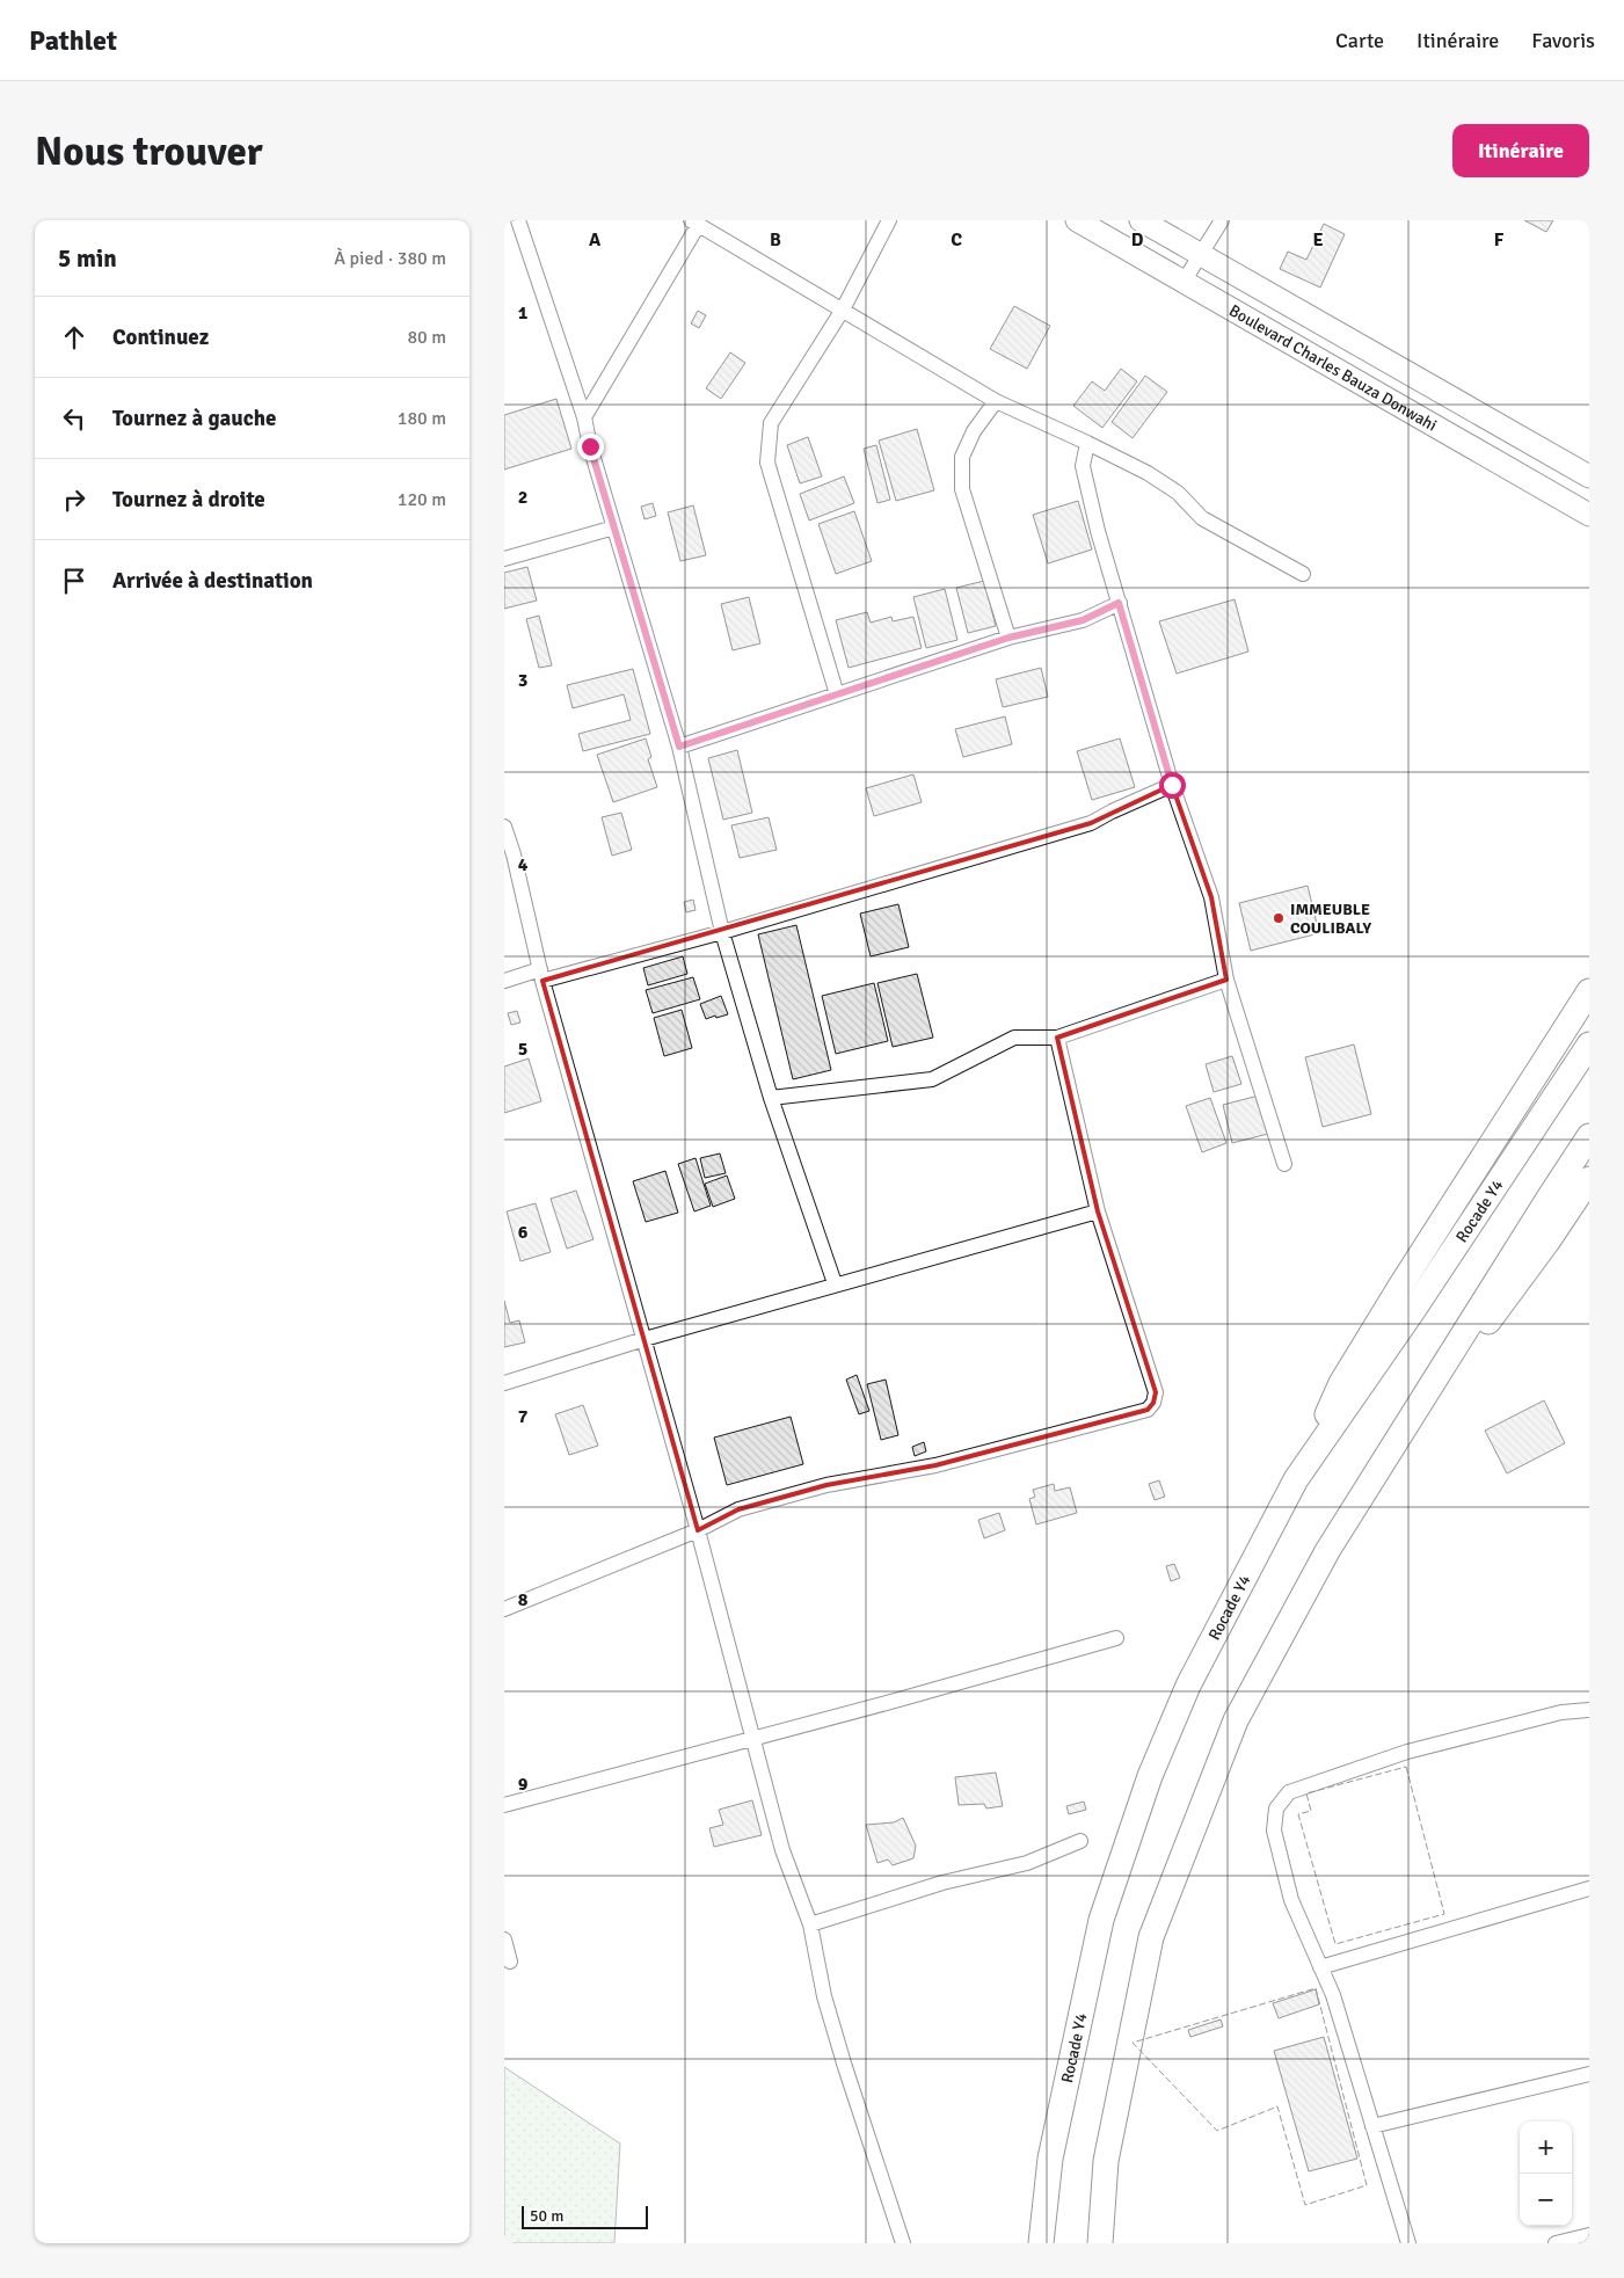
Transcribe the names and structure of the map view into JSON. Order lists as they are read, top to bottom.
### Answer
{
  "streets": {
    "highway": ["Rocade Y4"],
    "main road": ["Boulevard Charles Bauza Donwahi"]
  },
  "places": ["IMMEUBLE COULIBALY"],
  "scale_bar": "50 m",
  "page": {
    "header": "Pathlet",
    "nav": ["Carte", "Itinéraire", "Favoris"],
    "buttons": "Itinéraire",
    "title": "Nous trouver",
    "heading": ["5 min", "À pied · 380 m"],
    "list": [
      ["Continuez", "80 m"],
      ["Tournez à gauche", "180 m"],
      ["Tournez à droite", "120 m"],
      "Arrivée à destination"
    ],
    "map_buttons": ["+", "−"],
    "scale": "50 m"
  },
  "grid": {
    "columns": [
      "A",
      "B",
      "C",
      "D",
      "E",
      "F"
    ],
    "rows": [
      "1",
      "2",
      "3",
      "4",
      "5",
      "6",
      "7",
      "8",
      "9"
    ]
  }
}
